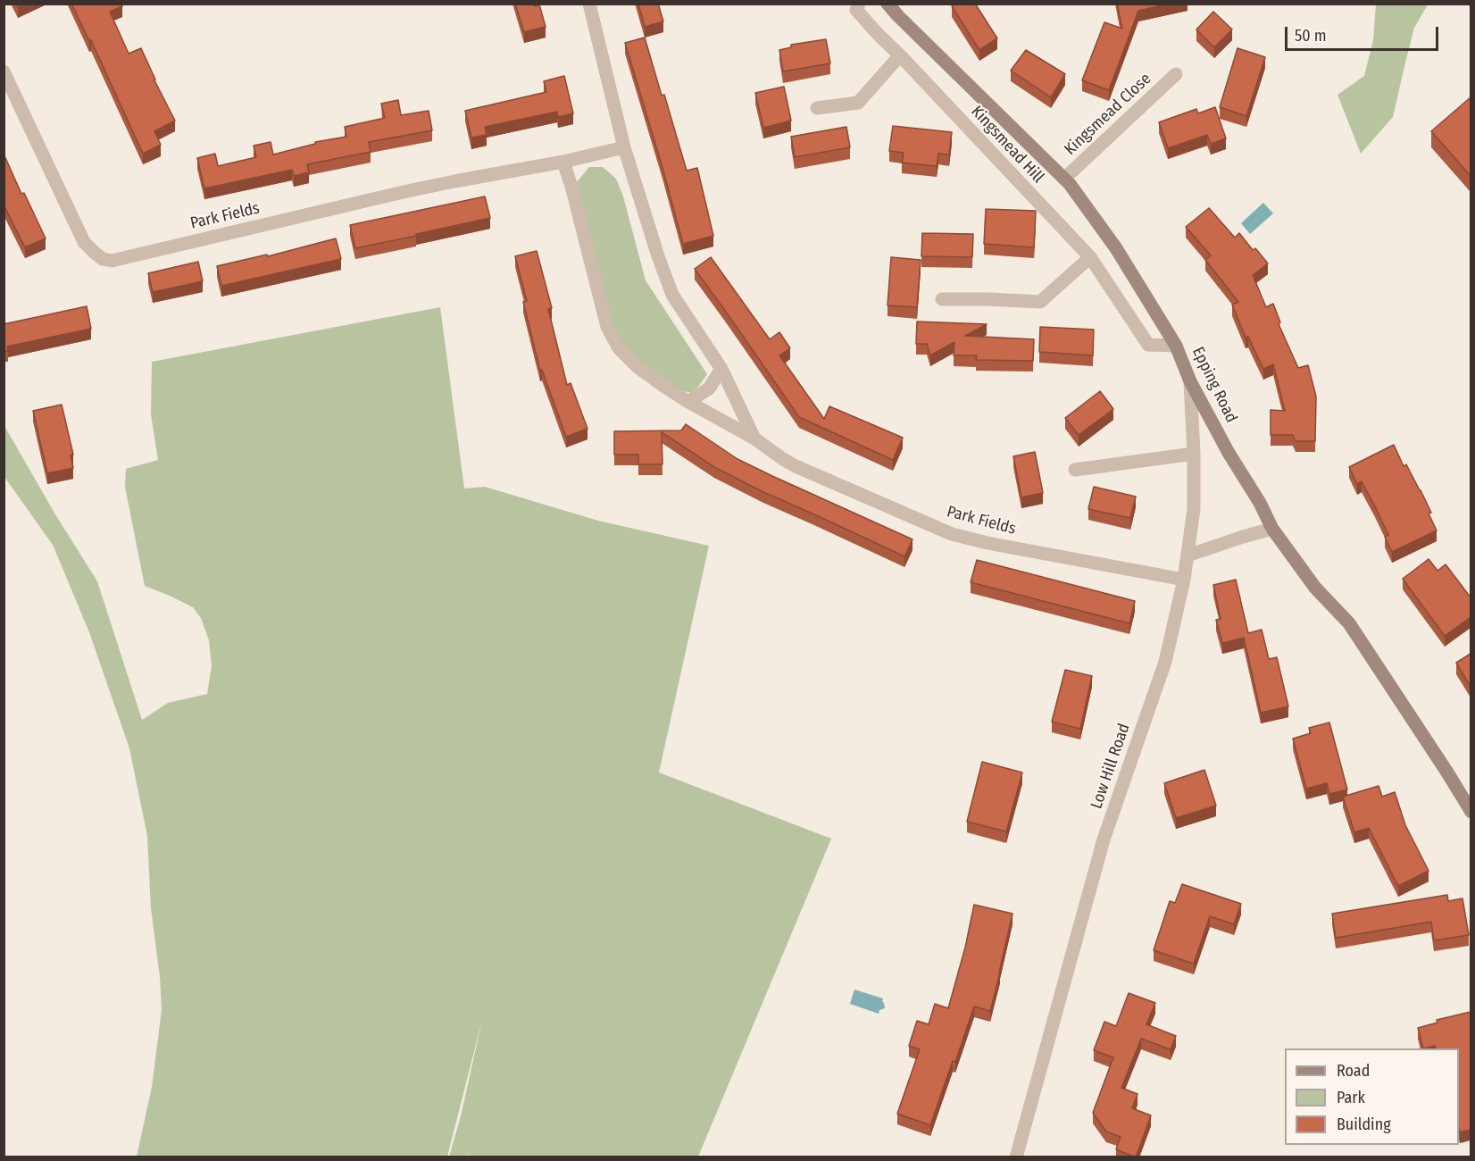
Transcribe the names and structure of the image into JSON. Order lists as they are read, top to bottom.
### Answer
{
  "streets": {
    "main road": ["Epping Road"],
    "street": [
      "Kingsmead Close",
      "Kingsmead Hill",
      "Park Fields",
      "Low Hill Road"
    ]
  },
  "crossings": [
    ["Kingsmead Close", "Epping Road"],
    ["Kingsmead Hill", "Epping Road"],
    ["Park Fields", "Low Hill Road"],
    ["Epping Road", "Low Hill Road"]
  ],
  "legend": ["Road", "Park", "Building"],
  "scale_bar": "50 m"
}
